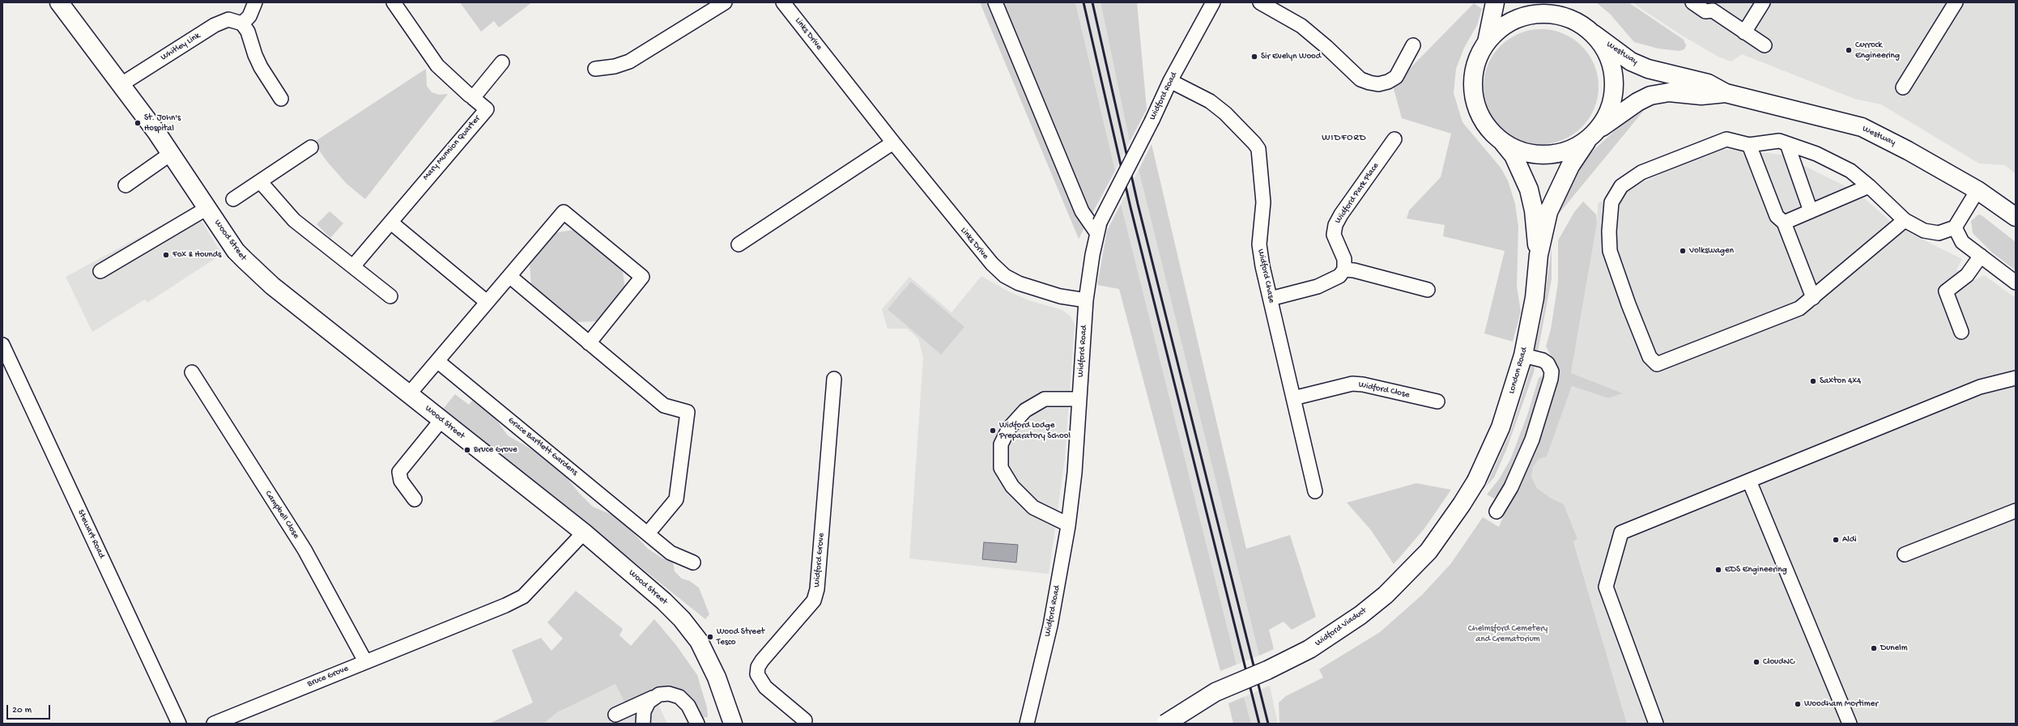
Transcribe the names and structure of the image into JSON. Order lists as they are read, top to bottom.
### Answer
{
  "streets": {
    "main road": [
      "Westway",
      "Wood Street",
      "London Road",
      "Widford Viaduct"
    ],
    "street": [
      "Links Drive",
      "Whitley Link",
      "Widford Road",
      "Mary Munnion Quarter",
      "Widford Park Place",
      "Widford Chase",
      "Widford Close",
      "Grace Bartlett Gardens",
      "Campbell Close",
      "Stewart Road",
      "Widford Grove",
      "Bruce Grove"
    ]
  },
  "crossings": [
    ["Links Drive", "Widford Road"],
    ["Whitley Link", "Wood Street"],
    ["Westway", "London Road"],
    ["Widford Road", "Widford Chase"],
    ["Wood Street", "Bruce Grove"],
    ["Widford Chase", "Widford Close"],
    ["London Road", "Widford Viaduct"],
    ["Campbell Close", "Bruce Grove"]
  ],
  "districts": ["WIDFORD"],
  "parks": ["Chelmsford Cemetery and Crematorium"],
  "places": [
    "Currock Engineering",
    "Sir Evelyn Wood",
    "St. John's Hospital",
    "Volkswagen",
    "Fox & Hounds",
    "Saxton 4x4",
    "Widford Lodge Preparatory School",
    "Bruce Grove",
    "Aldi",
    "EDS Engineering",
    "Wood Street Tesco",
    "Dunelm",
    "CloudNC",
    "Woodham Mortimer"
  ],
  "scale_bar": "20 m"
}
